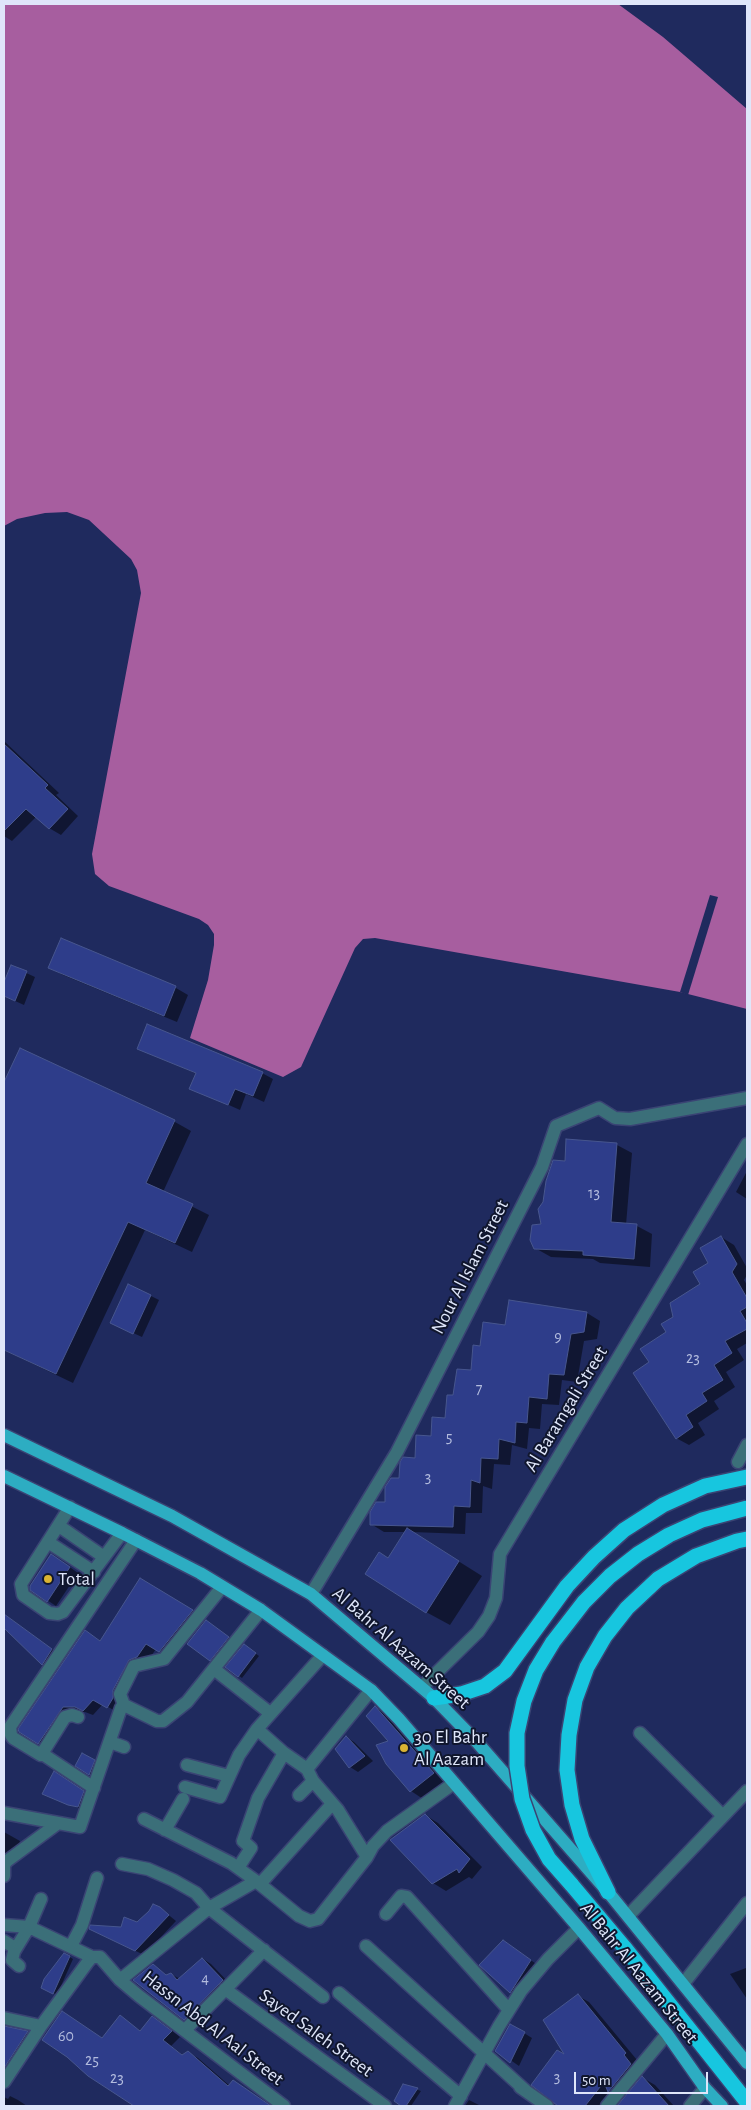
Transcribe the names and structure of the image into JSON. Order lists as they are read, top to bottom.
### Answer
{
  "streets": {
    "main road": ["Al Bahr Al Aazam Street"],
    "street": [
      "Nour Al Islam Street",
      "Al Baramgali Street",
      "Hassn Abd Al Aal Street",
      "Sayed Saleh Street"
    ]
  },
  "crossings": [
    ["Nour Al Islam Street", "Al Bahr Al Aazam Street"],
    ["Al Baramgali Street", "Al Bahr Al Aazam Street"]
  ],
  "places": ["Total", "30 El Bahr Al Aazam"],
  "house_numbers": [
    "13",
    "9",
    "23",
    "7",
    "5",
    "3",
    "4",
    "60",
    "25",
    "3",
    "23"
  ],
  "scale_bar": "50 m"
}
